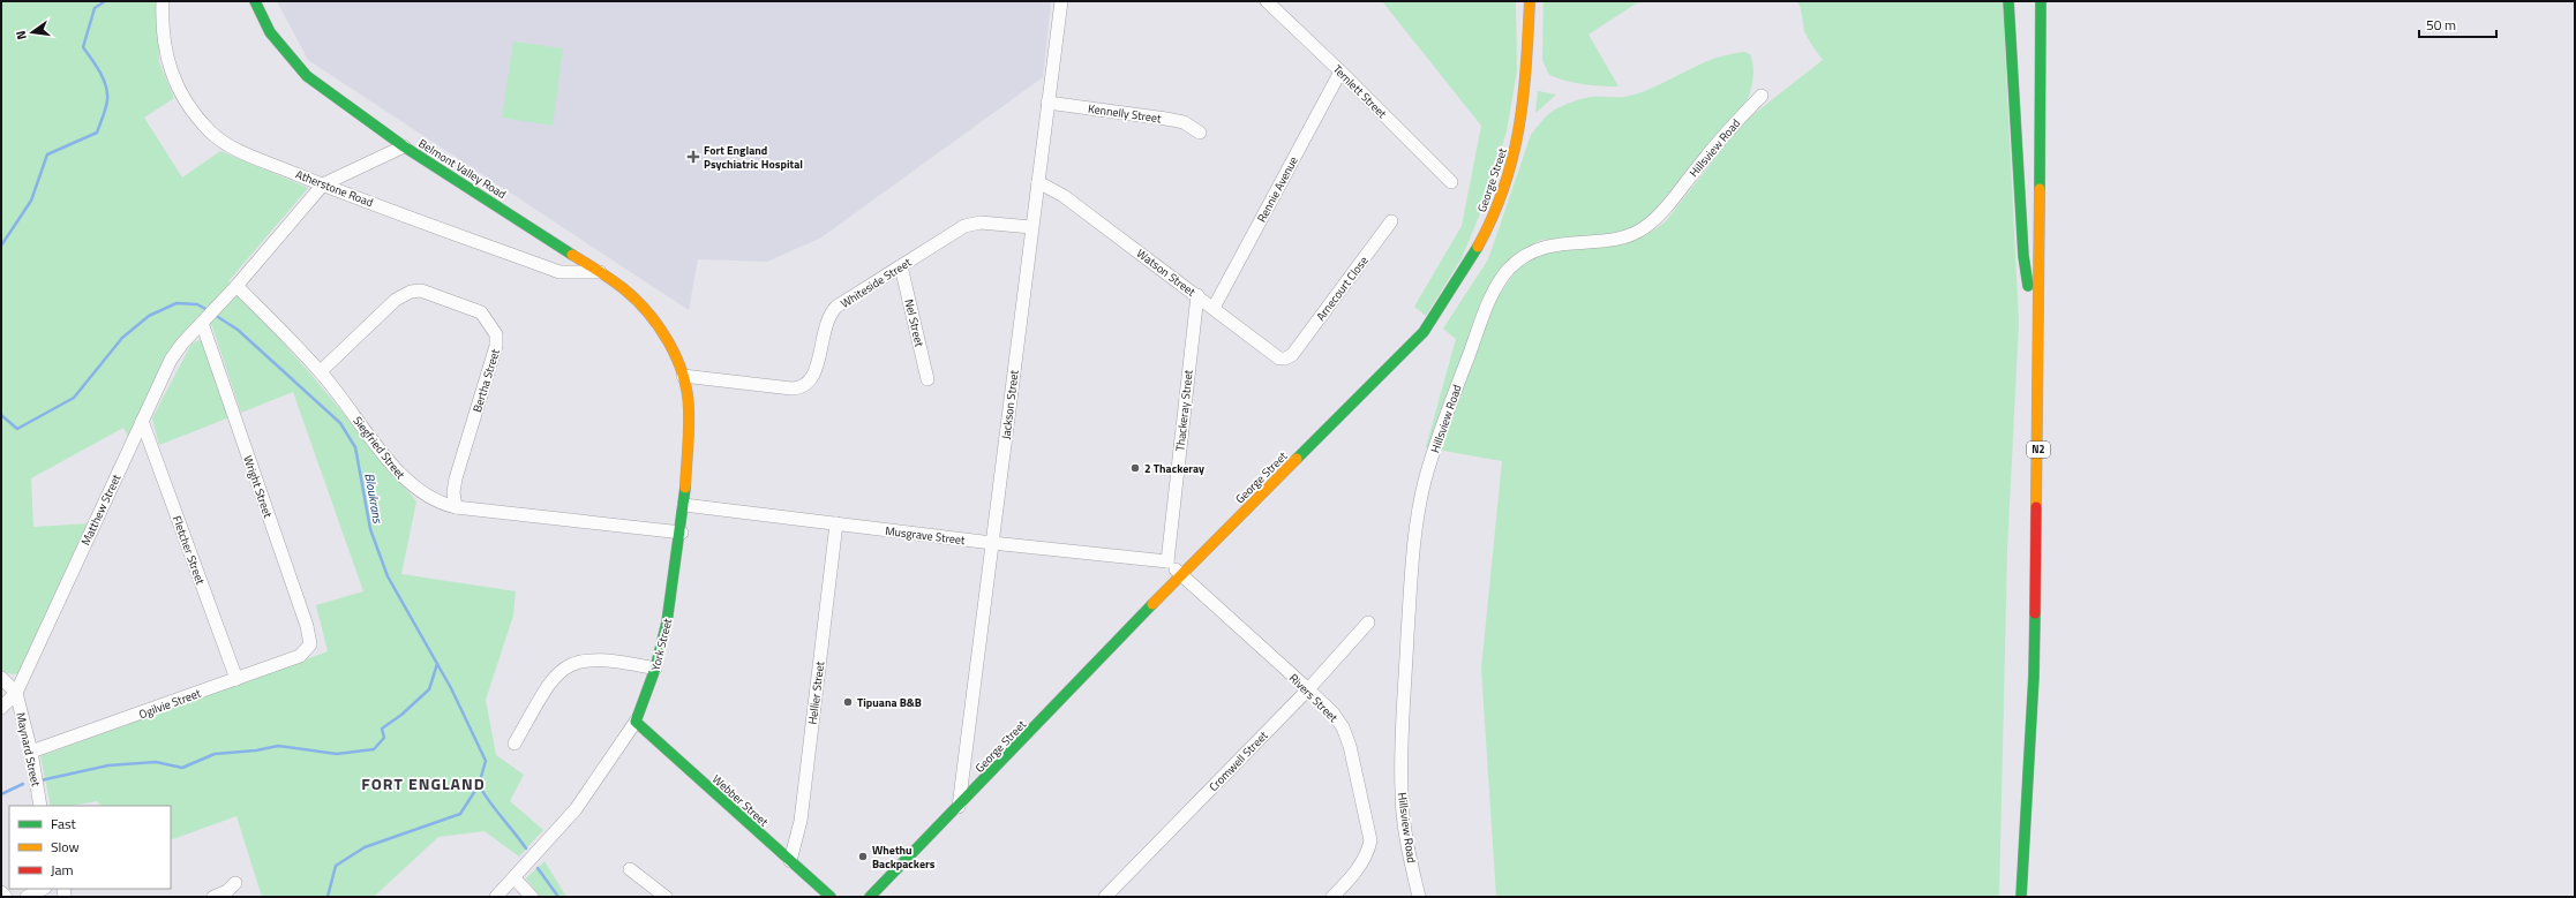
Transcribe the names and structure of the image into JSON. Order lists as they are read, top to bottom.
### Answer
{
  "streets": {
    "main road": [
      "Belmont Valley Road",
      "George Street",
      "N2",
      "York Street",
      "Webber Street"
    ],
    "street": [
      "Temlett Street",
      "Kennelly Street",
      "Hillsview Road",
      "Atherstone Road",
      "Rennie Avenue",
      "Watson Street",
      "Whiteside Street",
      "Arnecourt Close",
      "Nel Street",
      "Bertha Street",
      "Jackson Street",
      "Thackeray Street",
      "Siegfried Street",
      "Wright Street",
      "Matthew Street",
      "Musgrave Street",
      "Fletcher Street",
      "Hellier Street",
      "Rivers Street",
      "Ogilvie Street",
      "Maynard Street",
      "Cromwell Street"
    ]
  },
  "crossings": [
    ["Temlett Street", "Rennie Avenue"],
    ["Kennelly Street", "Jackson Street"],
    ["Belmont Valley Road", "Atherstone Road"],
    ["Belmont Valley Road", "Matthew Street"],
    ["Belmont Valley Road", "York Street"],
    ["George Street", "Jackson Street"],
    ["George Street", "Rivers Street"],
    ["Atherstone Road", "Matthew Street"],
    ["Rennie Avenue", "Watson Street"],
    ["Watson Street", "Arnecourt Close"],
    ["Watson Street", "Jackson Street"],
    ["Watson Street", "Thackeray Street"],
    ["Whiteside Street", "Nel Street"],
    ["Whiteside Street", "Jackson Street"],
    ["Whiteside Street", "York Street"],
    ["Bertha Street", "Siegfried Street"],
    ["Jackson Street", "Musgrave Street"],
    ["Thackeray Street", "Musgrave Street"],
    ["Siegfried Street", "Matthew Street"],
    ["Siegfried Street", "York Street"],
    ["Wright Street", "Matthew Street"],
    ["Wright Street", "Ogilvie Street"],
    ["Matthew Street", "Fletcher Street"],
    ["Matthew Street", "Maynard Street"],
    ["Musgrave Street", "York Street"],
    ["Musgrave Street", "Hellier Street"],
    ["Fletcher Street", "Ogilvie Street"],
    ["York Street", "Webber Street"],
    ["Hellier Street", "Webber Street"],
    ["Rivers Street", "Cromwell Street"],
    ["Ogilvie Street", "Maynard Street"]
  ],
  "districts": ["FORT ENGLAND"],
  "water": ["Bloukrans"],
  "places": {
    "health": ["Fort England Psychiatric Hospital"],
    "other": ["2 Thackeray", "Tipuana B&B", "Whethu Backpackers"]
  },
  "legend": ["Fast", "Slow", "Jam"],
  "scale_bar": "50 m",
  "north": "left"
}
